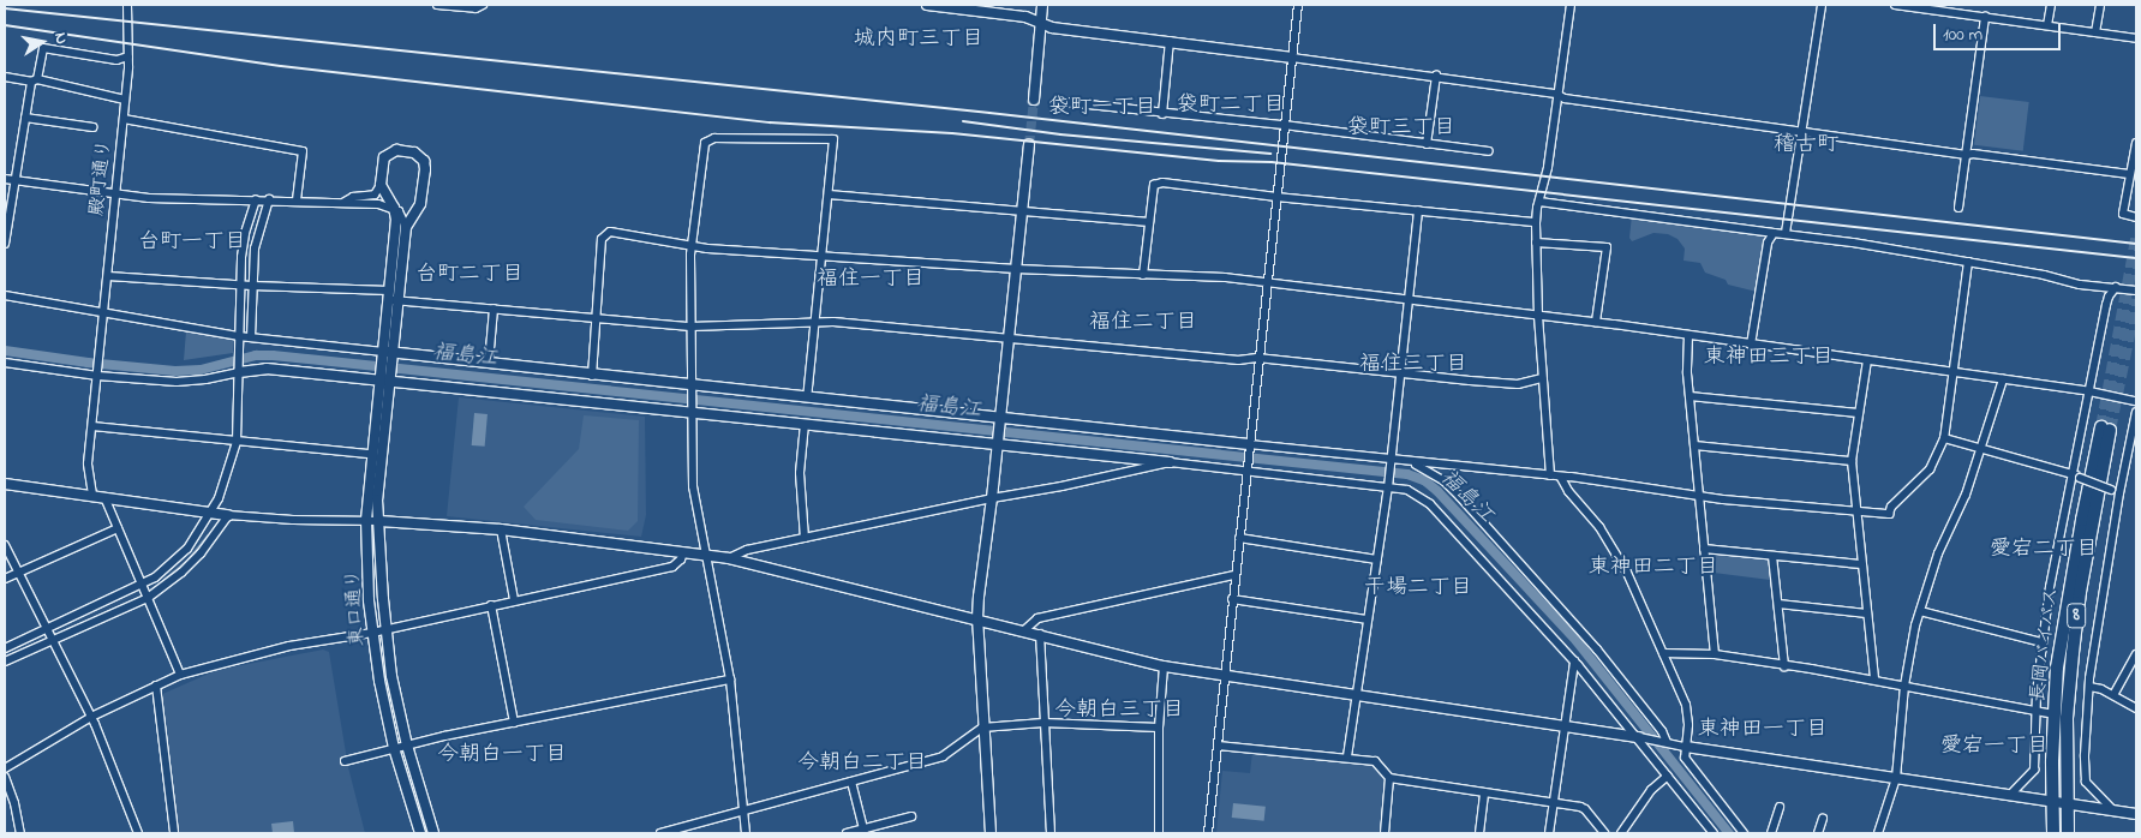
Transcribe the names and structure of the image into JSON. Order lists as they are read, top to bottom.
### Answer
{
  "streets": {
    "highway": ["8", "長岡バイパス"],
    "street": ["殿町通り", "東口通り"]
  },
  "districts": [
    "城内町三丁目",
    "袋町二丁目",
    "袋町一丁目",
    "袋町三丁目",
    "稽古町",
    "台町一丁目",
    "台町二丁目",
    "福住一丁目",
    "福住二丁目",
    "東神田三丁目",
    "福住三丁目",
    "愛宕二丁目",
    "東神田二丁目",
    "干場二丁目",
    "今朝白三丁目",
    "東神田一丁目",
    "愛宕一丁目",
    "今朝白一丁目",
    "今朝白二丁目"
  ],
  "water": ["福島江"],
  "scale_bar": "100 m",
  "north": "right"
}
